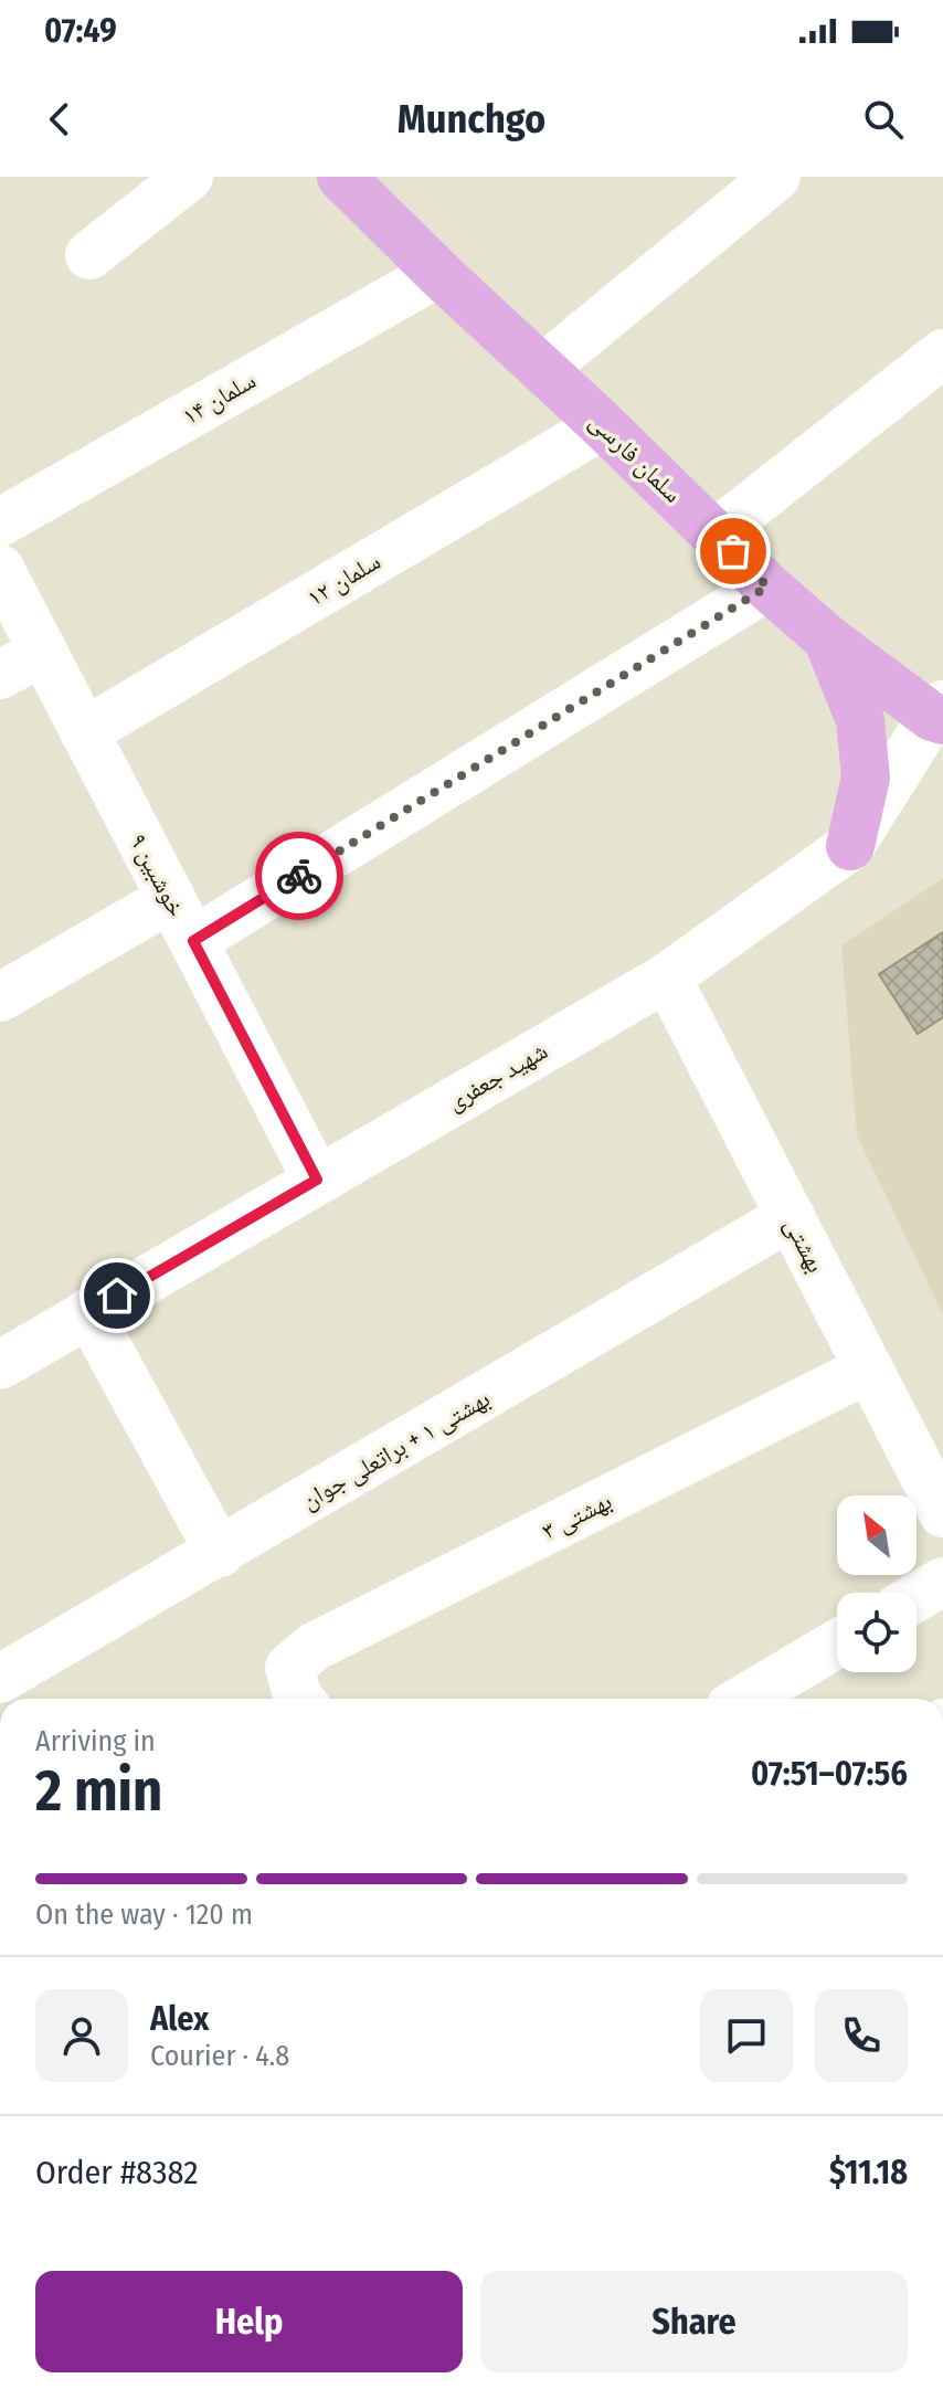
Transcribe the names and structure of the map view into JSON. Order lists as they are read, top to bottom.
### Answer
{
  "streets": {
    "main road": ["سلمان فارسی"],
    "street": [
      "سلمان ۱۴",
      "سلمان ۱۲",
      "خوشبین ۹",
      "شهید جعفری",
      "بهشتی",
      "بهشتی ۱ + براتعلی جوان",
      "بهشتی ۳"
    ]
  },
  "crossings": [
    ["سلمان ۱۴", "سلمان فارسی"],
    ["سلمان فارسی", "سلمان ۱۲"],
    ["سلمان فارسی", "شهید جعفری"],
    ["سلمان ۱۲", "خوشبین ۹"],
    ["خوشبین ۹", "شهید جعفری"],
    ["شهید جعفری", "بهشتی"],
    ["بهشتی", "بهشتی ۱ + براتعلی جوان"],
    ["بهشتی", "بهشتی ۳"]
  ],
  "north": "top left",
  "page": {
    "status": "07:49",
    "header": "Munchgo",
    "heading": ["2 min", "Arriving in", "07:51–07:56"],
    "panel": [
      "Alex",
      "Courier · 4.8",
      "Order #8382",
      "$11.18"
    ],
    "bar": "On the way · 120 m",
    "buttons": ["Help", "Share"]
  }
}
